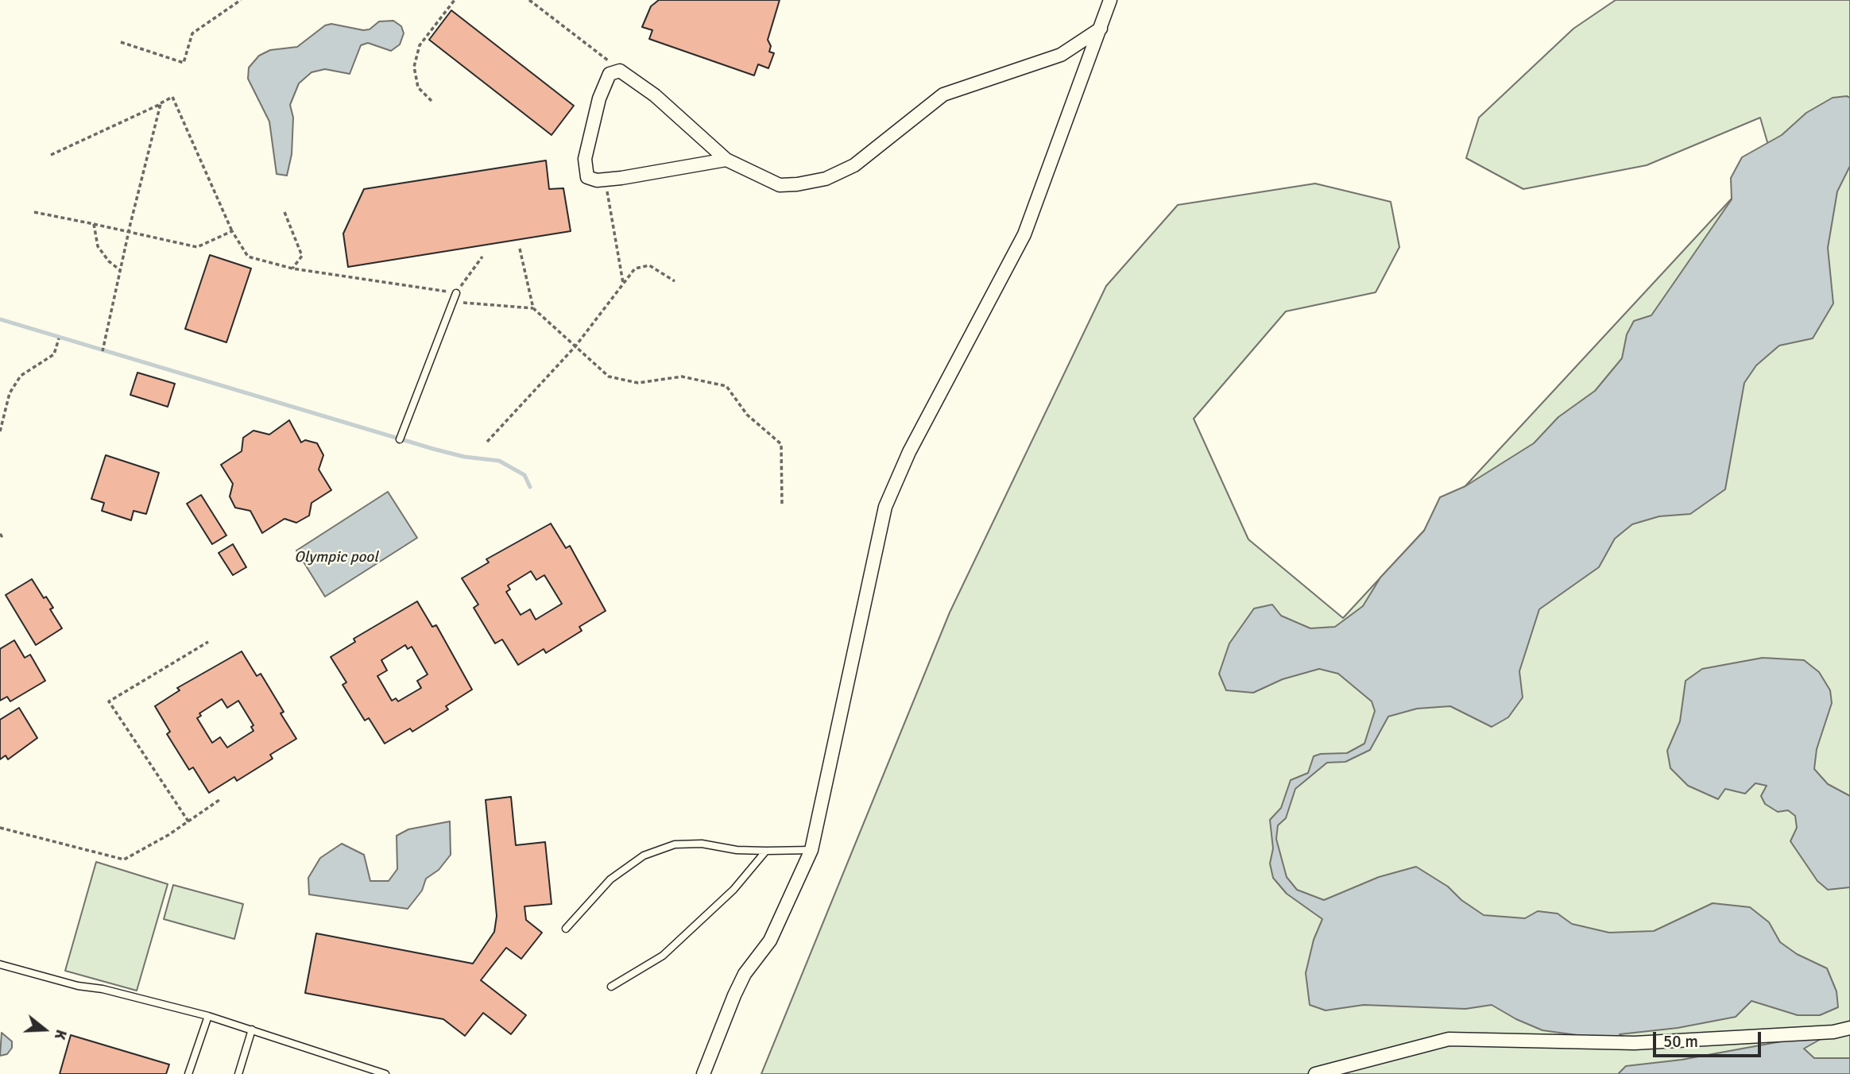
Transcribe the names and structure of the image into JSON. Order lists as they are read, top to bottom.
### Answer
{
  "water": ["Olympic pool"],
  "scale_bar": "50 m",
  "north": "right"
}
